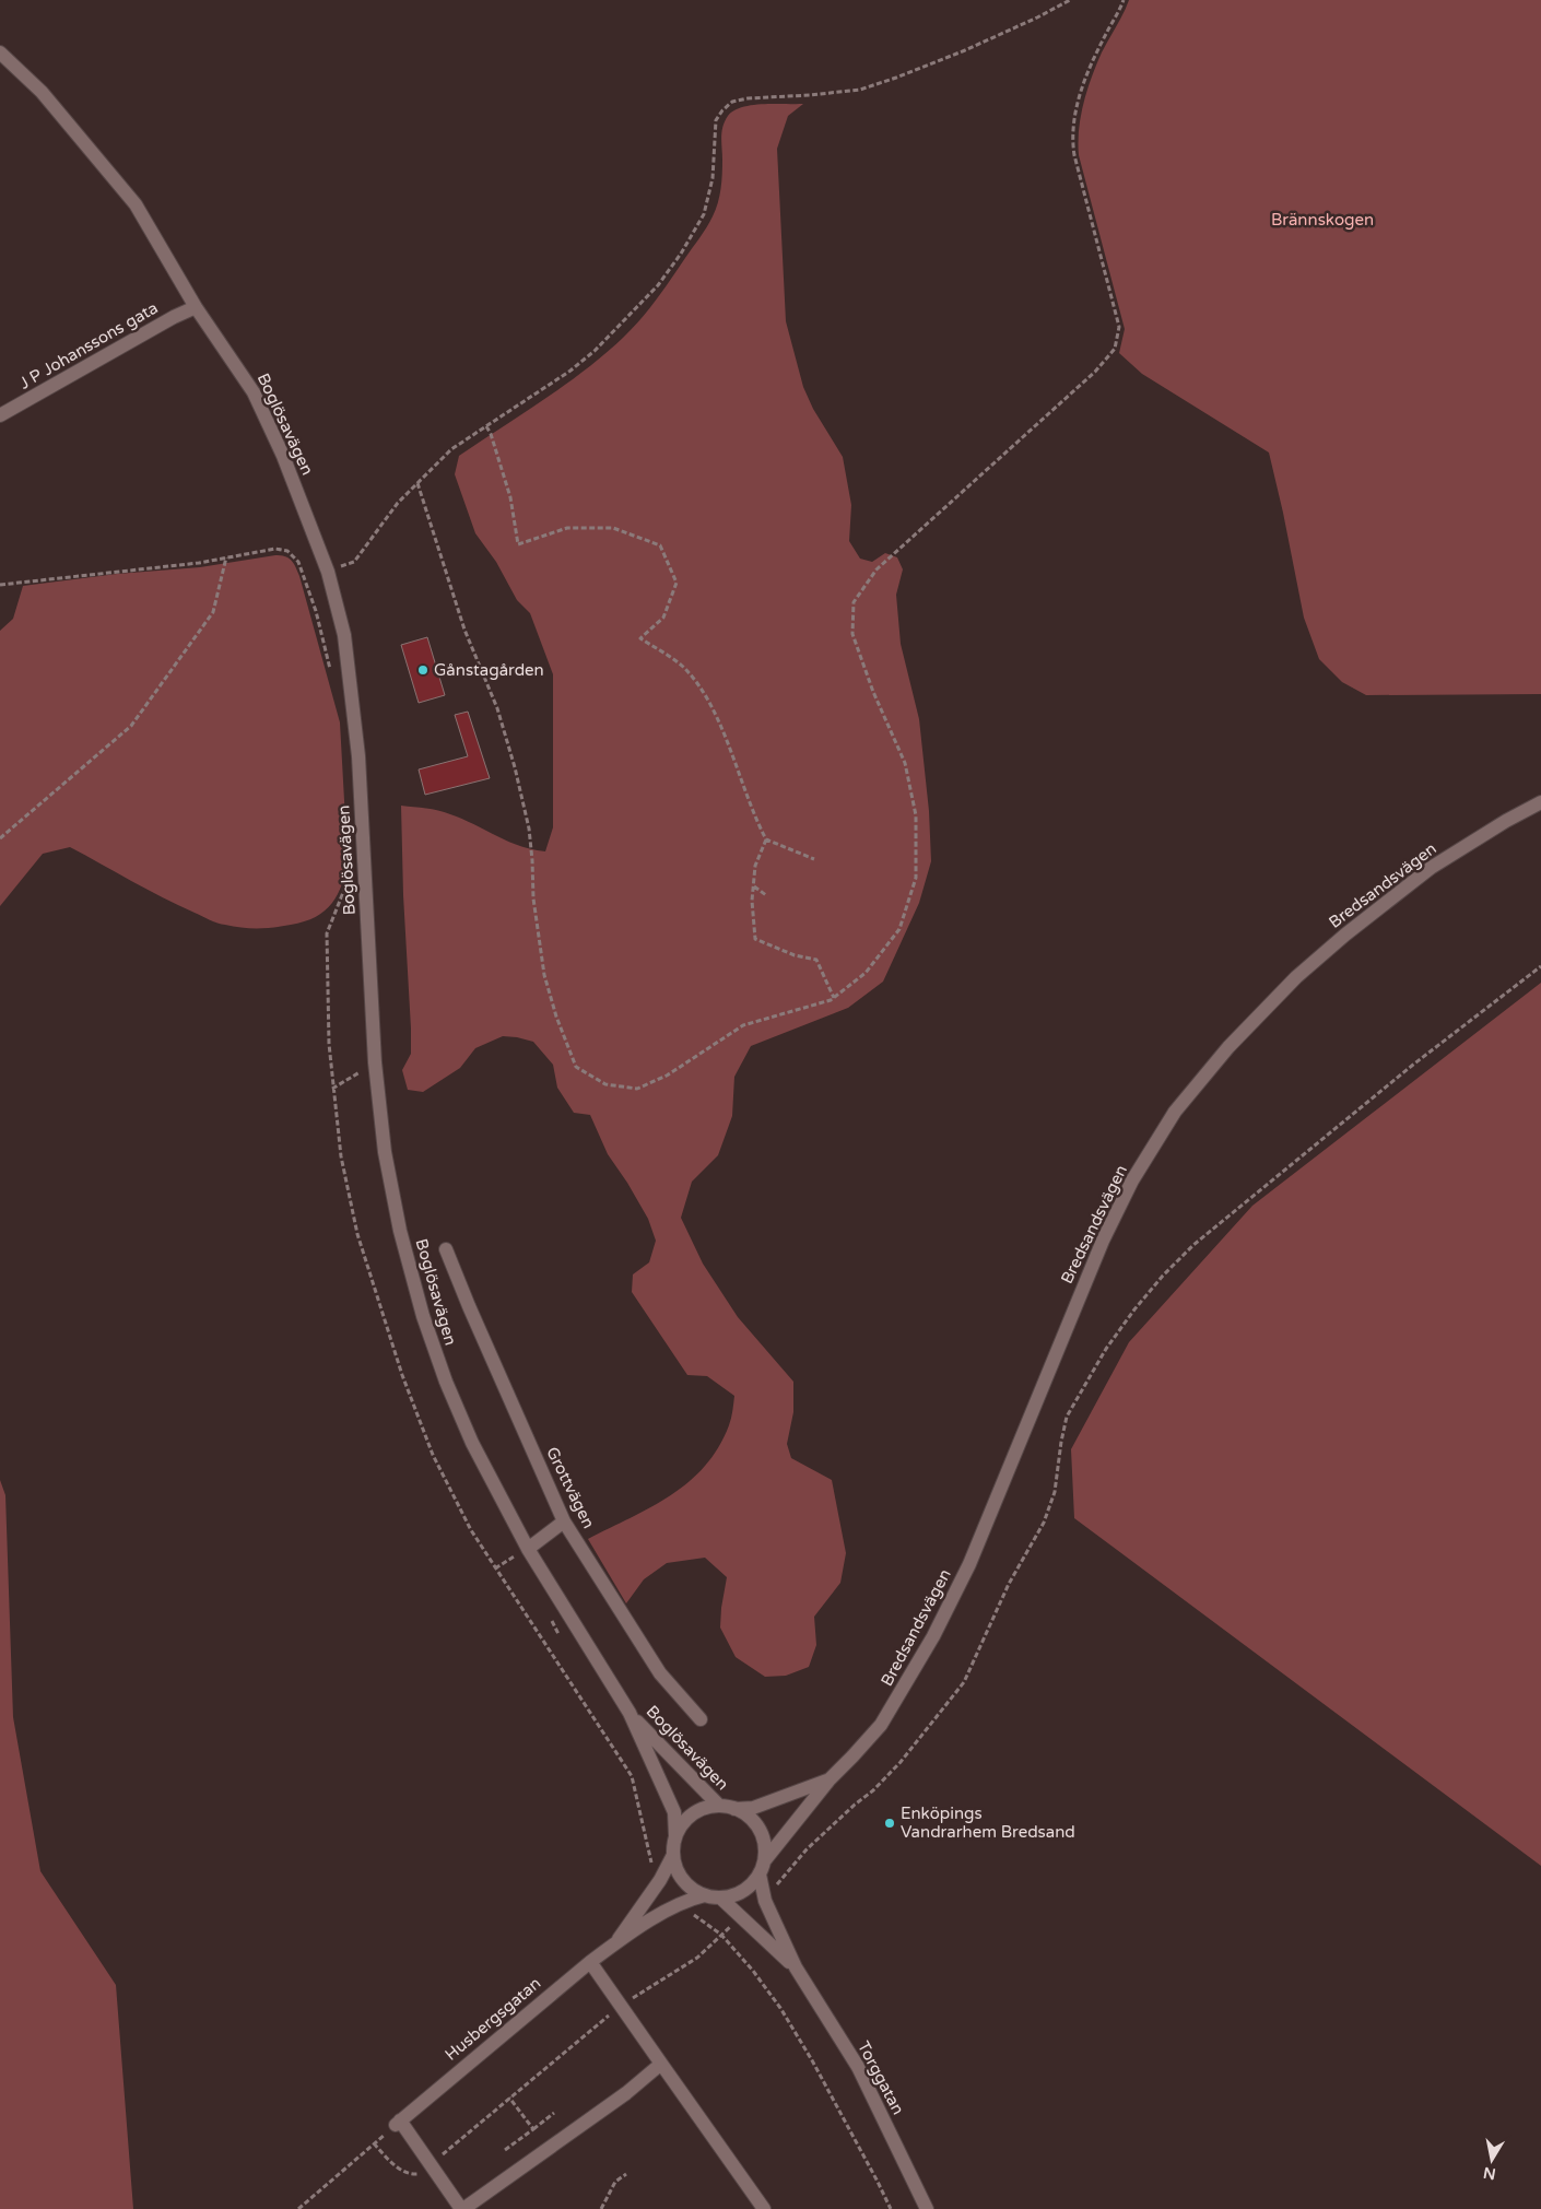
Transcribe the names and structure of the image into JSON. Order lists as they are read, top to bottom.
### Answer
{
  "streets": {
    "street": [
      "J P Johanssons gata",
      "Boglösavägen",
      "Bredsandsvägen",
      "Grottvägen",
      "Husbergsgatan",
      "Torggatan"
    ]
  },
  "crossings": [
    ["J P Johanssons gata", "Boglösavägen"],
    ["Boglösavägen", "Bredsandsvägen"],
    ["Boglösavägen", "Husbergsgatan"],
    ["Boglösavägen", "Torggatan"],
    ["Bredsandsvägen", "Husbergsgatan"],
    ["Bredsandsvägen", "Torggatan"],
    ["Husbergsgatan", "Torggatan"]
  ],
  "parks": ["Brännskogen"],
  "places": ["Gånstagården", "Enköpings Vandrarhem Bredsand"],
  "north": "bottom"
}
